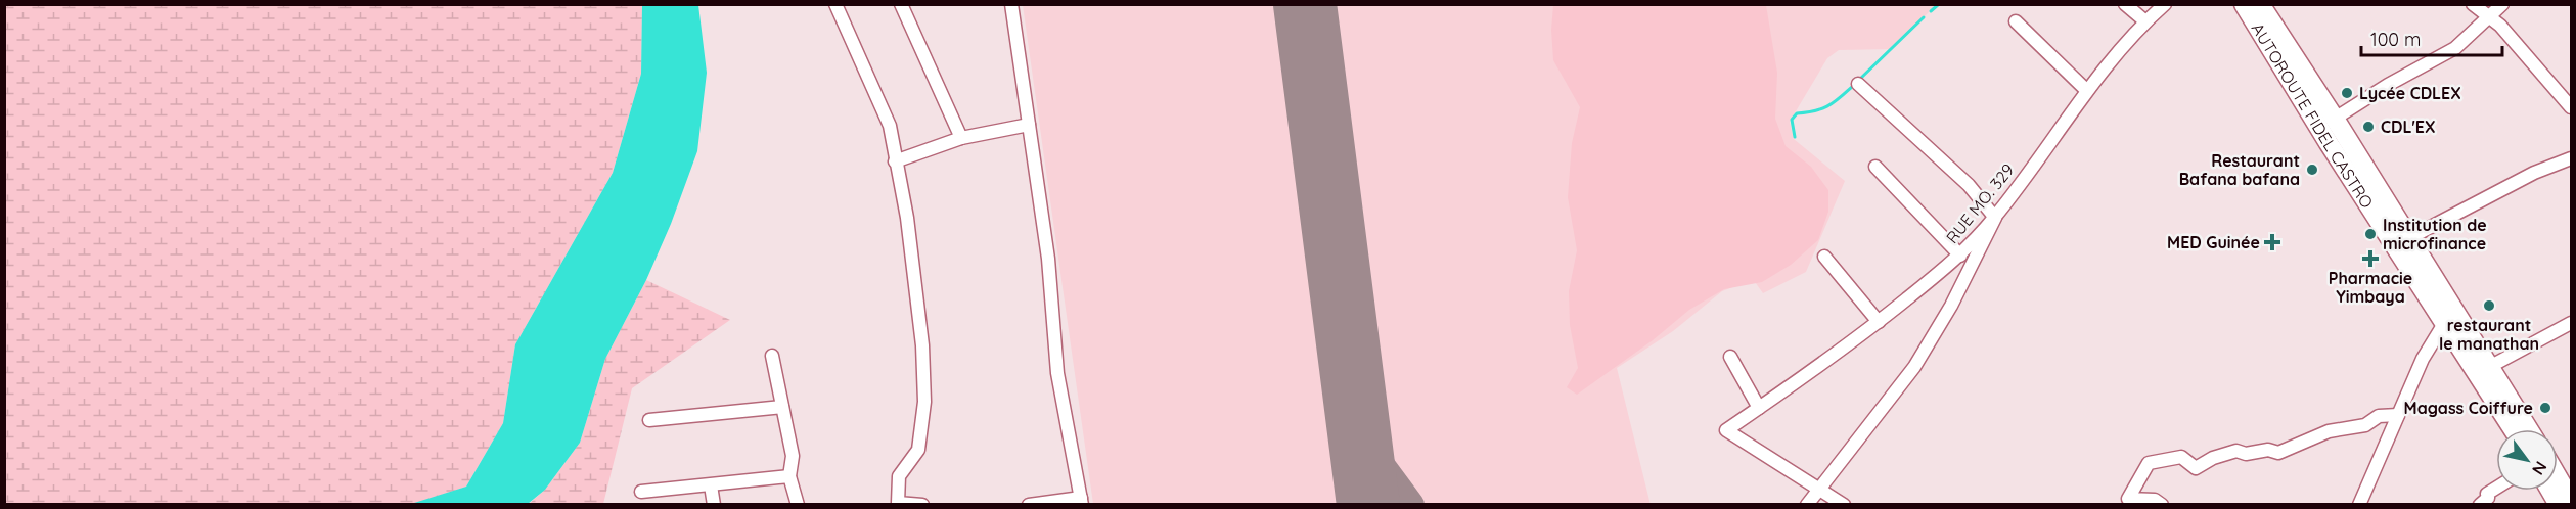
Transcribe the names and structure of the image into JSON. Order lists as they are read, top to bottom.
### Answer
{
  "streets": {
    "highway": ["AUTOROUTE FIDEL CASTRO"],
    "street": ["RUE MO. 329"]
  },
  "places": {
    "other": [
      "Lycée CDLEX",
      "CDL'EX",
      "Restaurant Bafana bafana",
      "Institution de microfinance",
      "restaurant le manathan",
      "Magass Coiffure"
    ],
    "health": ["MED Guinée", "Pharmacie Yimbaya"]
  },
  "scale_bar": "100 m",
  "north": "bottom right"
}
